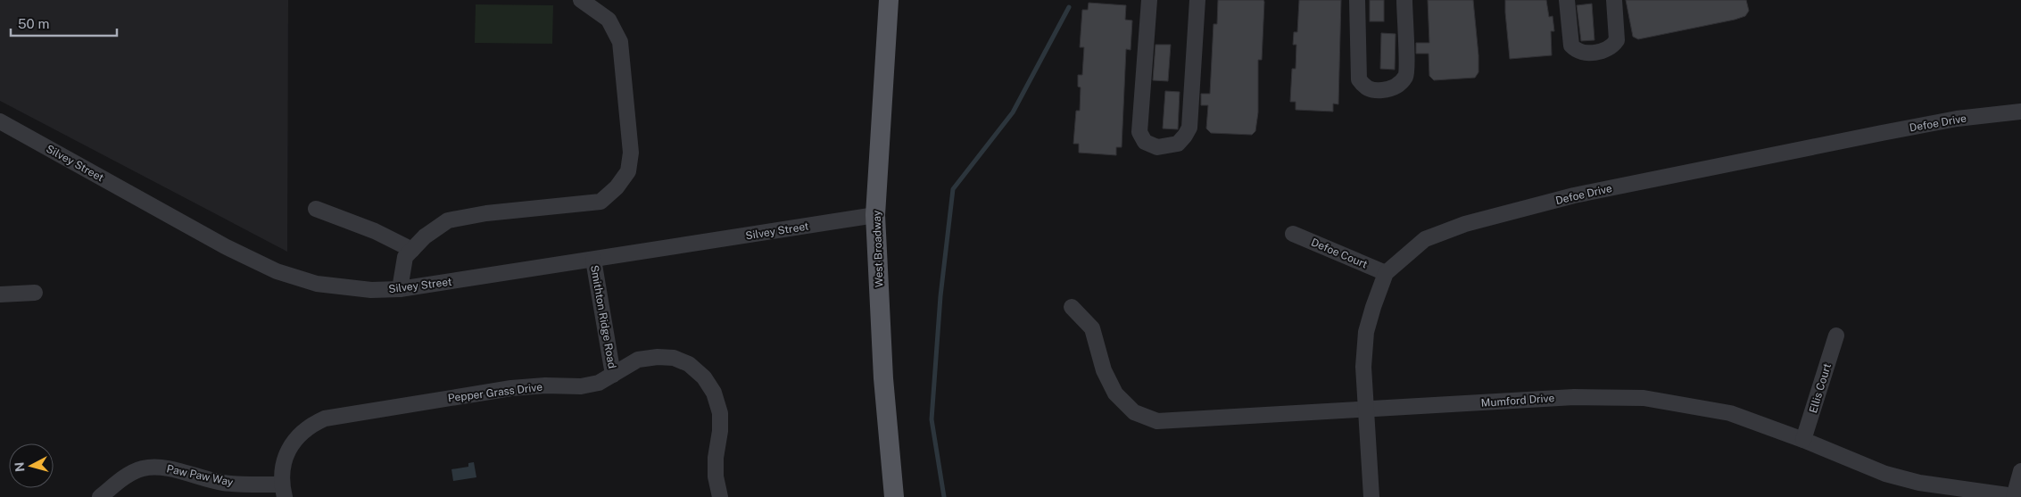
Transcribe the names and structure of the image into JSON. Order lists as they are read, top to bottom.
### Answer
{
  "streets": {
    "main road": ["West Broadway"],
    "street": [
      "Defoe Drive",
      "Silvey Street",
      "Defoe Court",
      "Smithton Ridge Road",
      "Ellis Court",
      "Pepper Grass Drive",
      "Mumford Drive",
      "Paw Paw Way"
    ]
  },
  "crossings": [
    ["Defoe Drive", "Defoe Court"],
    ["Defoe Drive", "Mumford Drive"],
    ["Silvey Street", "West Broadway"],
    ["Silvey Street", "Smithton Ridge Road"],
    ["Smithton Ridge Road", "Pepper Grass Drive"],
    ["Ellis Court", "Mumford Drive"],
    ["Pepper Grass Drive", "Paw Paw Way"]
  ],
  "scale_bar": "50 m",
  "north": "left"
}
